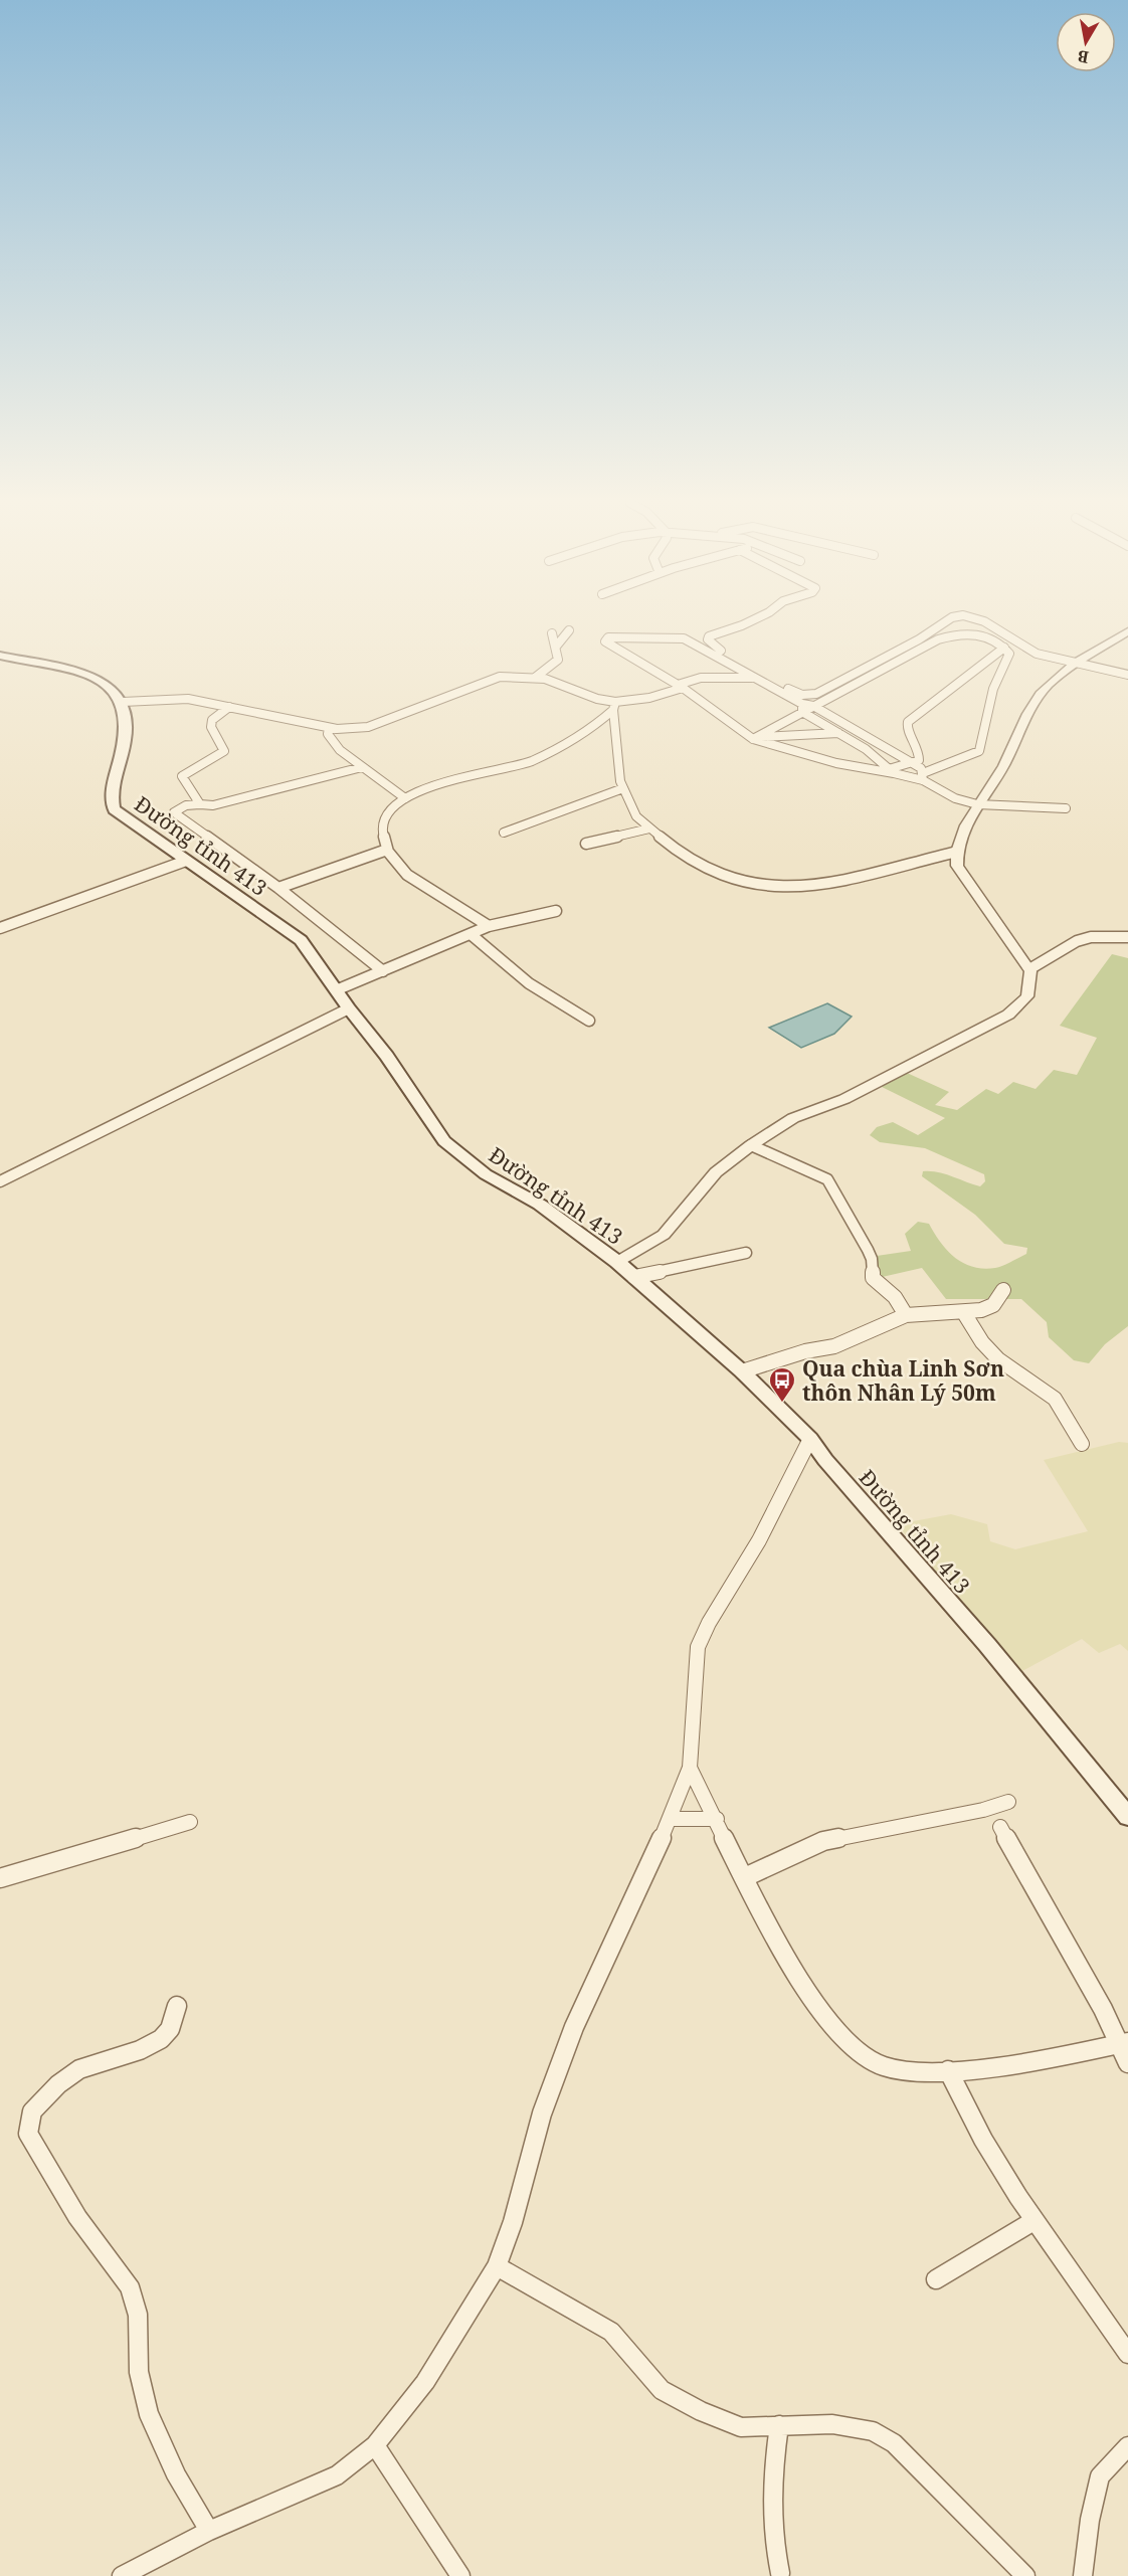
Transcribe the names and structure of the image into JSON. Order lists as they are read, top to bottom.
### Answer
{
  "streets": {
    "main road": ["Đường tỉnh 413"]
  },
  "places": {
    "bus stop": ["Qua chùa Linh Sơn thôn Nhân Lý 50m"]
  },
  "north": "bottom"
}
